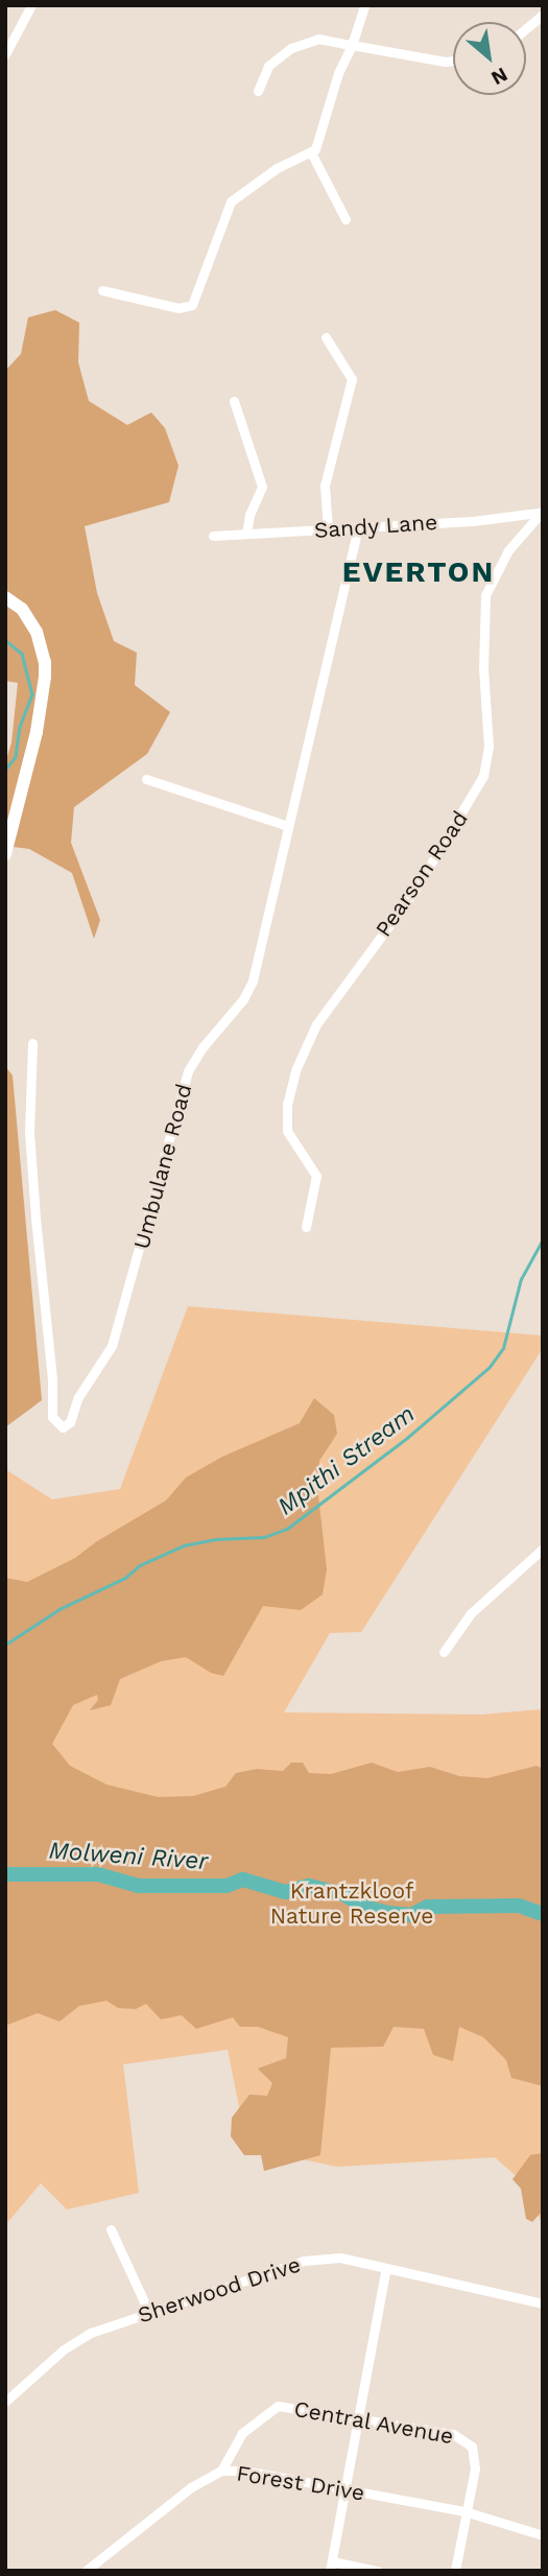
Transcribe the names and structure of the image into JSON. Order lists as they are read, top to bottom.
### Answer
{
  "streets": {
    "street": [
      "Sandy Lane",
      "Pearson Road",
      "Umbulane Road",
      "Sherwood Drive",
      "Central Avenue",
      "Forest Drive"
    ]
  },
  "crossings": [
    ["Sandy Lane", "Pearson Road"],
    ["Sandy Lane", "Umbulane Road"],
    ["Central Avenue", "Forest Drive"]
  ],
  "districts": ["EVERTON"],
  "water": ["Mpithi Stream", "Molweni River"],
  "parks": ["Krantzkloof Nature Reserve"],
  "north": "bottom right"
}
